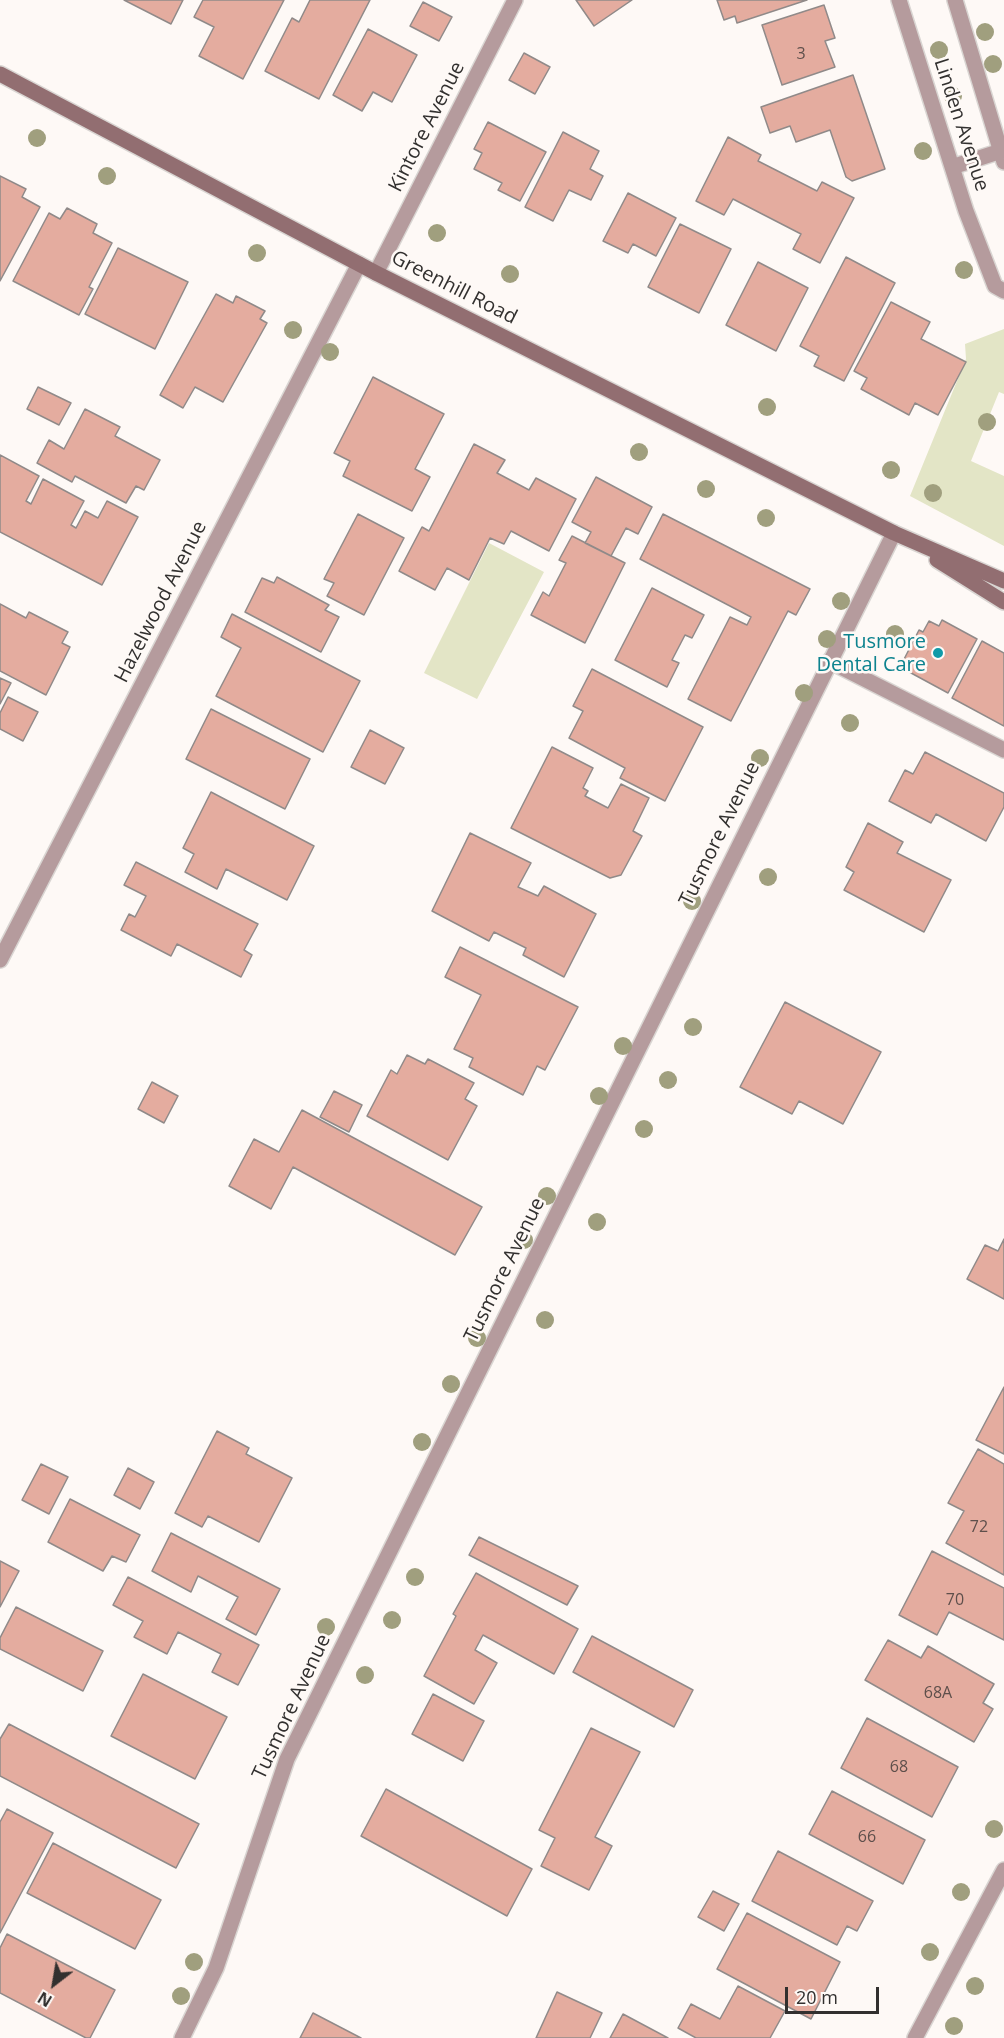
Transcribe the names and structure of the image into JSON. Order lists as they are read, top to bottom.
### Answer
{
  "streets": {
    "main road": ["Greenhill Road"],
    "street": [
      "Linden Avenue",
      "Kintore Avenue",
      "Hazelwood Avenue",
      "Tusmore Avenue"
    ]
  },
  "crossings": [
    ["Kintore Avenue", "Greenhill Road"],
    ["Greenhill Road", "Hazelwood Avenue"],
    ["Greenhill Road", "Tusmore Avenue"]
  ],
  "places": ["Tusmore Dental Care"],
  "house_numbers": [
    "3",
    "72",
    "70",
    "68A",
    "68",
    "66"
  ],
  "scale_bar": "20 m",
  "north": "bottom left"
}
